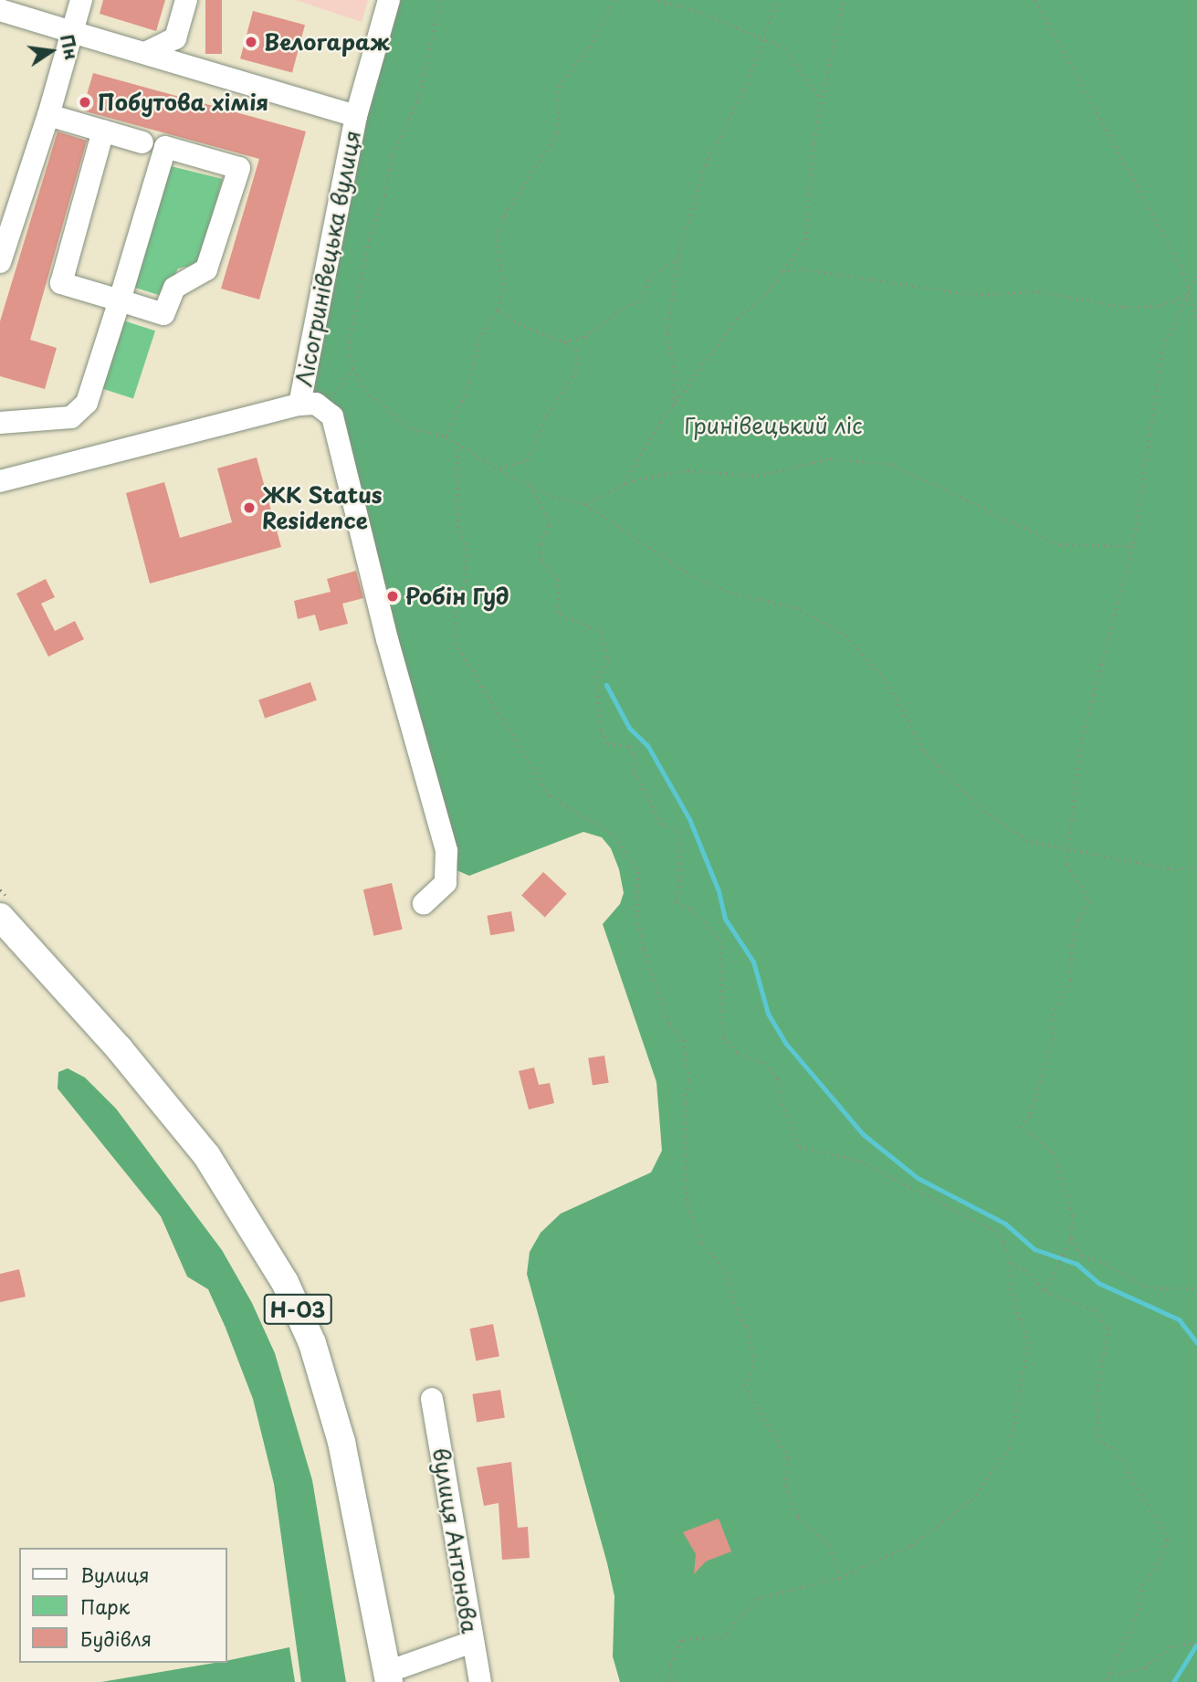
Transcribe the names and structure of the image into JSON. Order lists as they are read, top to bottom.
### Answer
{
  "streets": {
    "main road": ["Н-03"],
    "street": ["Лісогринівецька вулиця", "вулиця Антонова"]
  },
  "parks": ["Гринівецький ліс"],
  "places": [
    "Велогараж",
    "Побутова хімія",
    "ЖК Status Residence",
    "Робін Гуд"
  ],
  "legend": ["Вулиця", "Парк", "Будівля"],
  "north": "right"
}
